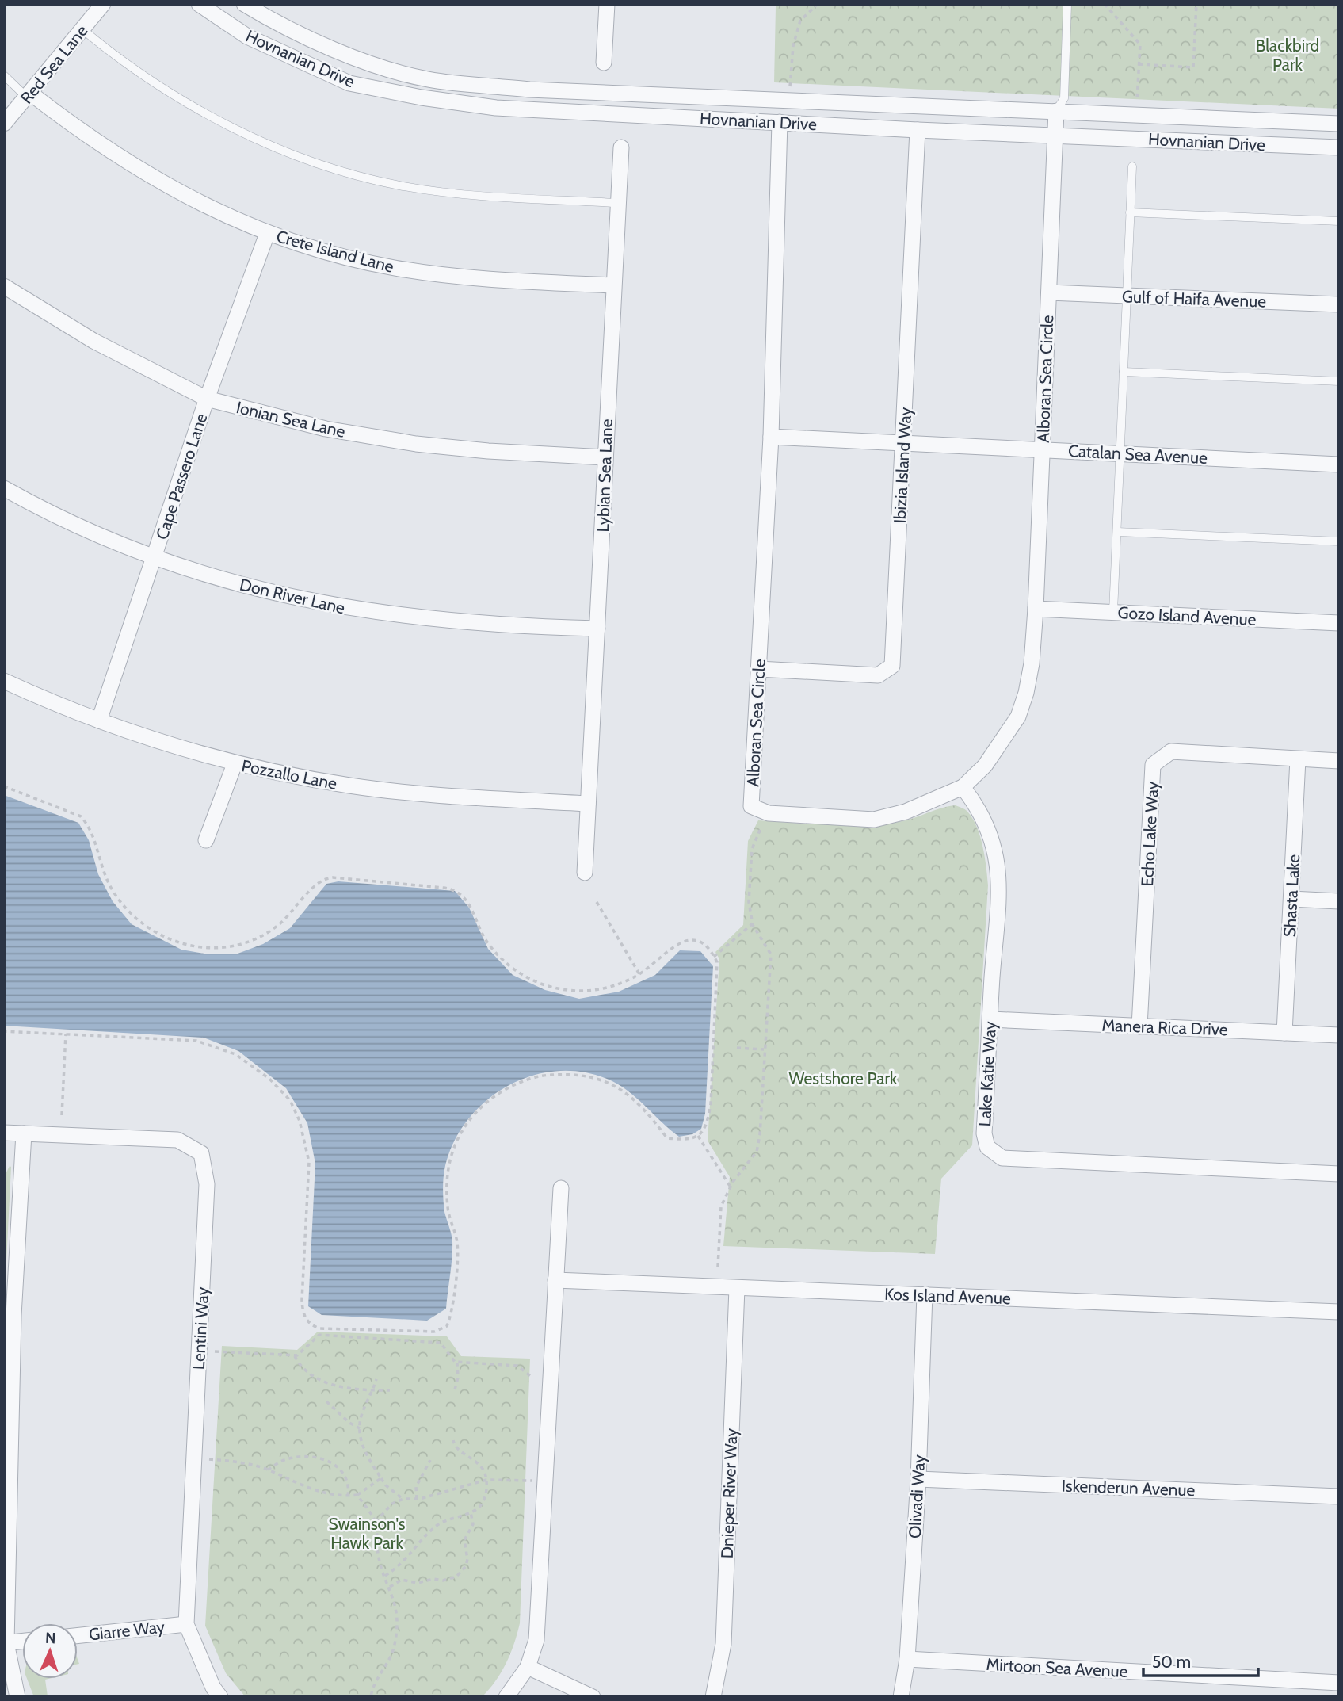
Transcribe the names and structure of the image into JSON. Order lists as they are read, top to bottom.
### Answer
{
  "streets": {
    "street": [
      "Hovnanian Drive",
      "Red Sea Lane",
      "Crete Island Lane",
      "Gulf of Haifa Avenue",
      "Alboran Sea Circle",
      "Ionian Sea Lane",
      "Catalan Sea Avenue",
      "Ibizia Island Way",
      "Lybian Sea Lane",
      "Cape Passero Lane",
      "Don River Lane",
      "Gozo Island Avenue",
      "Pozzallo Lane",
      "Echo Lake Way",
      "Shasta Lake",
      "Manera Rica Drive",
      "Lake Katie Way",
      "Kos Island Avenue",
      "Lentini Way",
      "Iskenderun Avenue",
      "Dnieper River Way",
      "Olivadi Way",
      "Giarre Way",
      "Mirtoon Sea Avenue"
    ]
  },
  "crossings": [
    ["Hovnanian Drive", "Alboran Sea Circle"],
    ["Hovnanian Drive", "Ibizia Island Way"],
    ["Red Sea Lane", "Crete Island Lane"],
    ["Crete Island Lane", "Lybian Sea Lane"],
    ["Crete Island Lane", "Cape Passero Lane"],
    ["Gulf of Haifa Avenue", "Alboran Sea Circle"],
    ["Alboran Sea Circle", "Catalan Sea Avenue"],
    ["Alboran Sea Circle", "Ibizia Island Way"],
    ["Alboran Sea Circle", "Gozo Island Avenue"],
    ["Alboran Sea Circle", "Lake Katie Way"],
    ["Ionian Sea Lane", "Lybian Sea Lane"],
    ["Ionian Sea Lane", "Cape Passero Lane"],
    ["Catalan Sea Avenue", "Ibizia Island Way"],
    ["Lybian Sea Lane", "Don River Lane"],
    ["Lybian Sea Lane", "Pozzallo Lane"],
    ["Cape Passero Lane", "Don River Lane"],
    ["Cape Passero Lane", "Pozzallo Lane"],
    ["Echo Lake Way", "Shasta Lake"],
    ["Echo Lake Way", "Manera Rica Drive"],
    ["Shasta Lake", "Manera Rica Drive"],
    ["Manera Rica Drive", "Lake Katie Way"],
    ["Kos Island Avenue", "Dnieper River Way"],
    ["Kos Island Avenue", "Olivadi Way"],
    ["Lentini Way", "Giarre Way"],
    ["Iskenderun Avenue", "Olivadi Way"],
    ["Olivadi Way", "Mirtoon Sea Avenue"]
  ],
  "parks": ["Blackbird Park", "Westshore Park", "Swainson's Hawk Park"],
  "scale_bar": "50 m",
  "north": "top"
}
